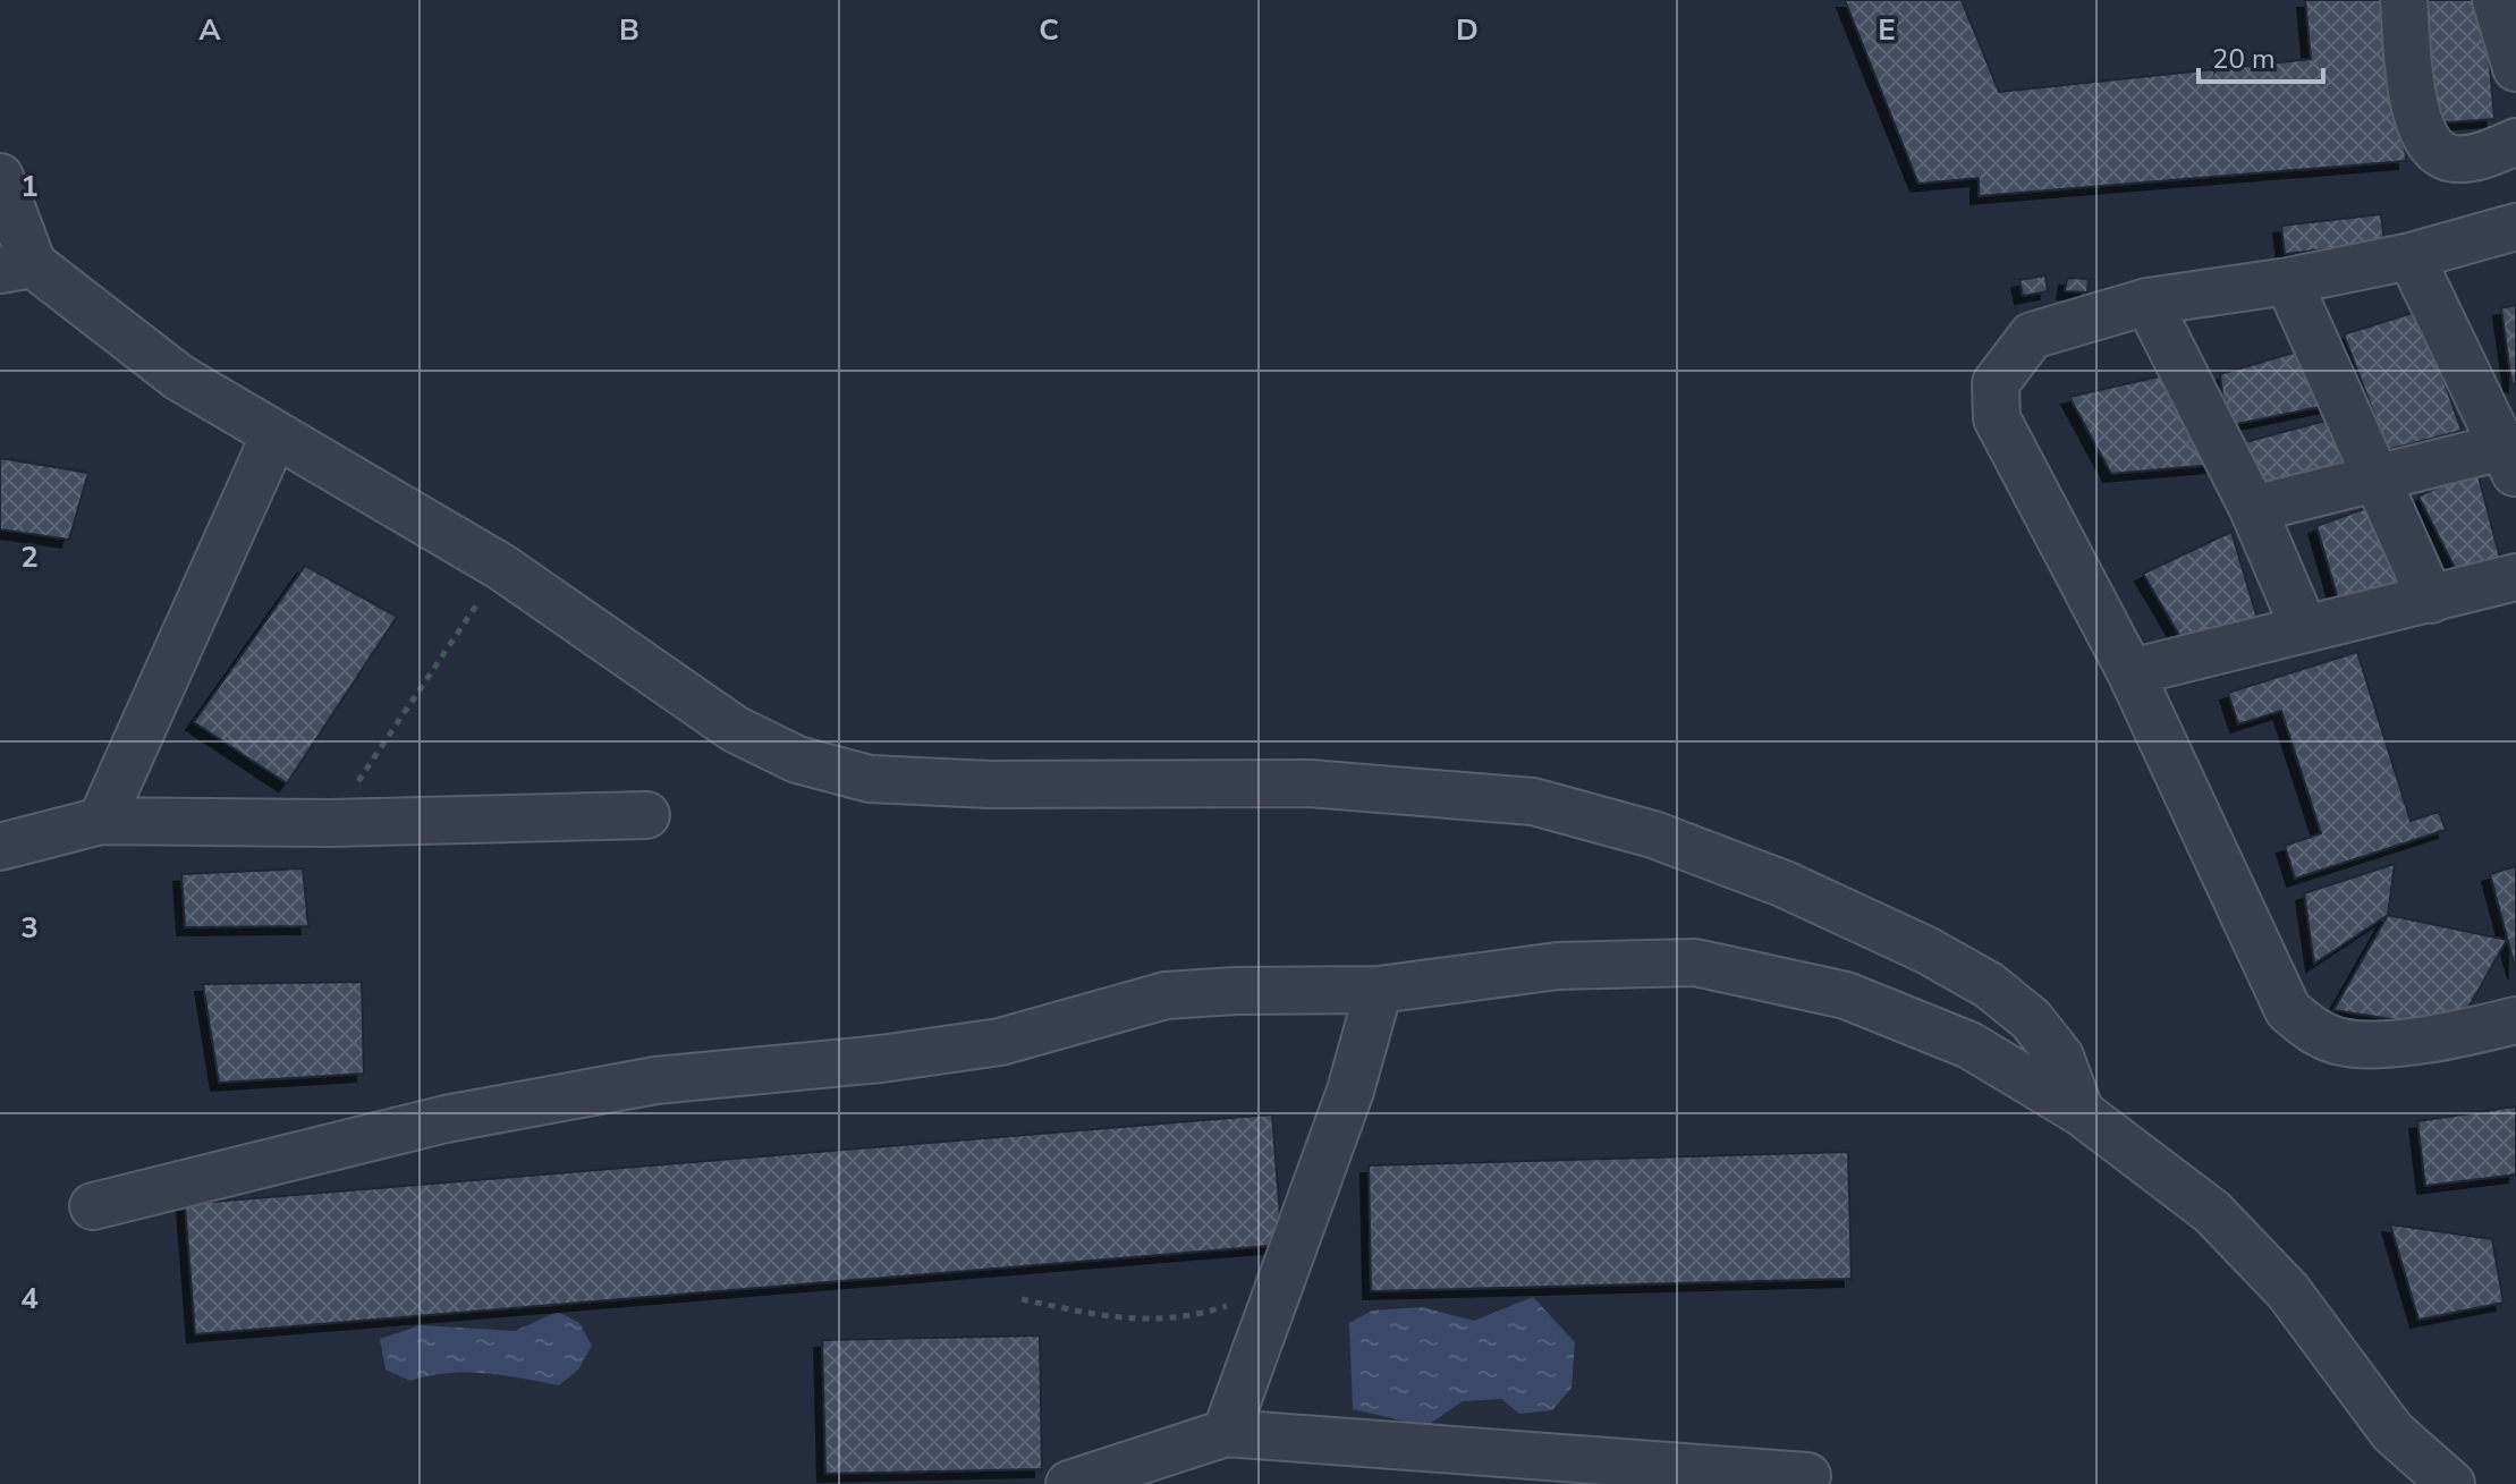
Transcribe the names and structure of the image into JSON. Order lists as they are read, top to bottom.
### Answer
{
  "scale_bar": "20 m",
  "grid": {
    "columns": [
      "A",
      "B",
      "C",
      "D",
      "E"
    ],
    "rows": [
      "1",
      "2",
      "3",
      "4"
    ]
  }
}
